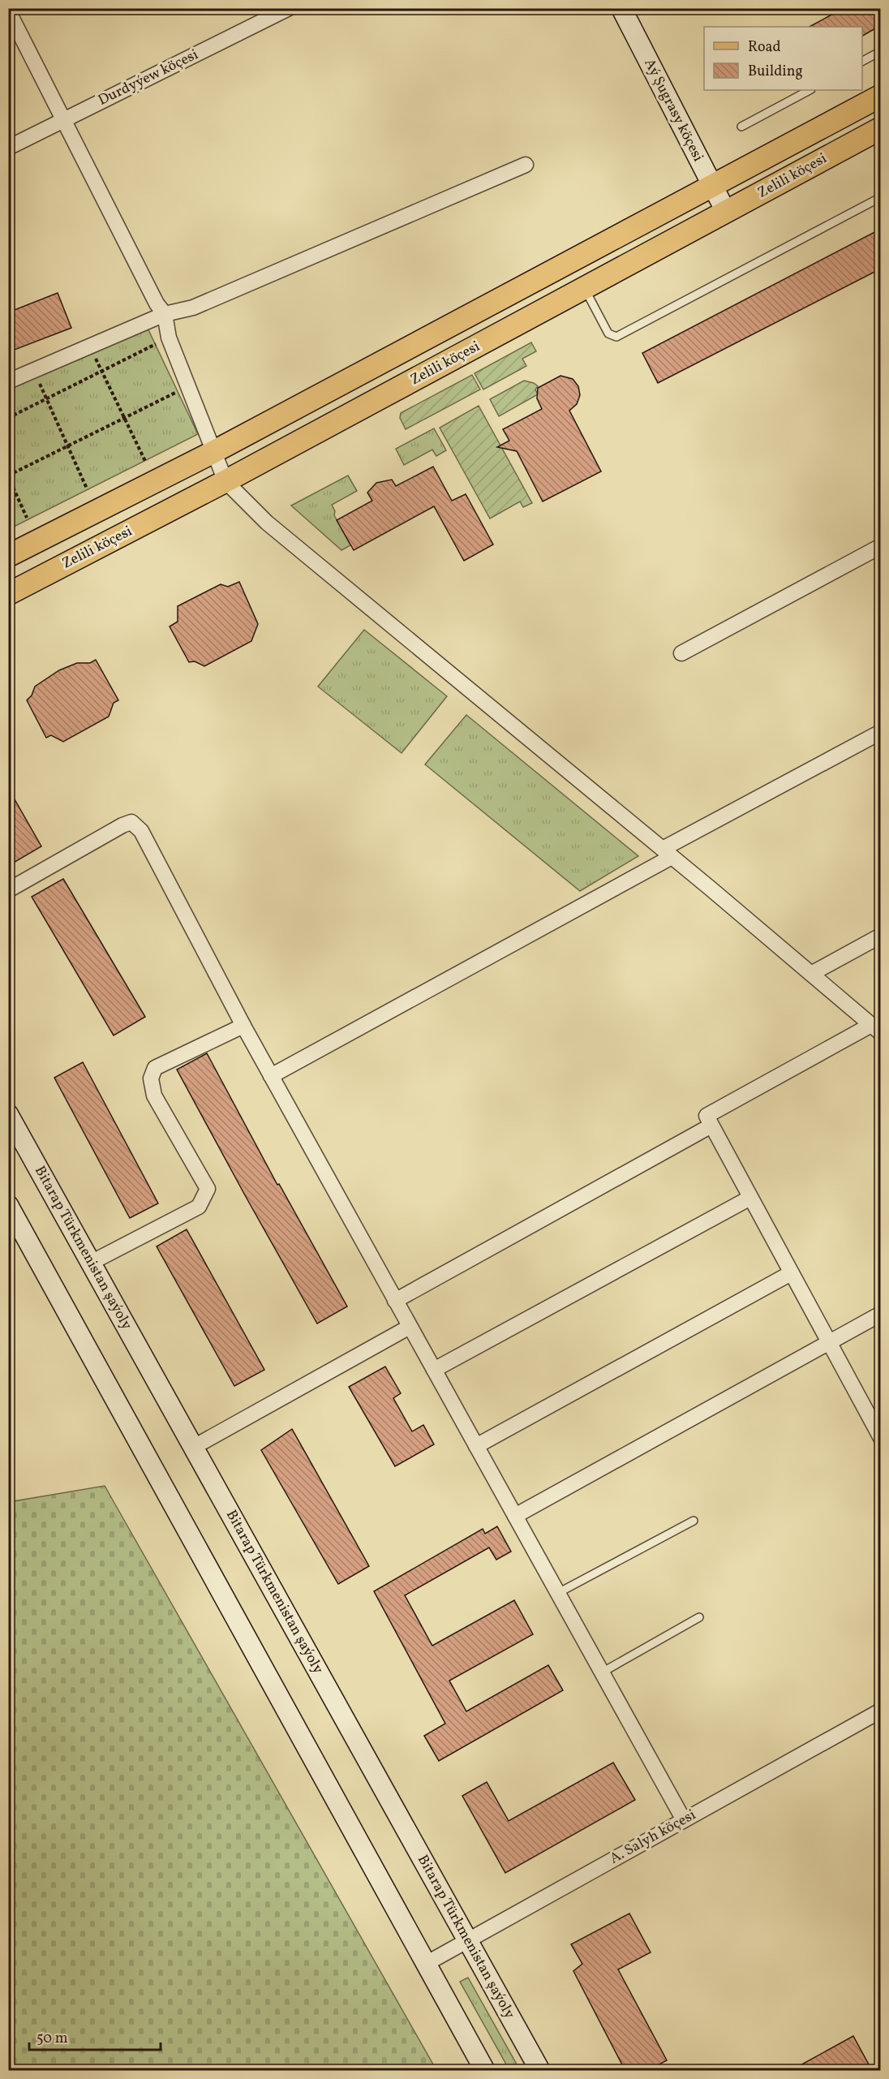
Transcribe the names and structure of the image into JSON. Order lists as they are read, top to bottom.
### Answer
{
  "streets": {
    "main road": ["Aý Şugrasy köçesi", "Zelili köçesi", "Bitarap Türkmenistan şaýoly"],
    "street": ["Durdyýew köçesi", "A. Salyh köçesi"]
  },
  "crossings": [
    ["Aý Şugrasy köçesi", "Zelili köçesi"],
    ["Bitarap Türkmenistan şaýoly", "A. Salyh köçesi"]
  ],
  "legend": ["Road", "Building"],
  "scale_bar": "50 m"
}
